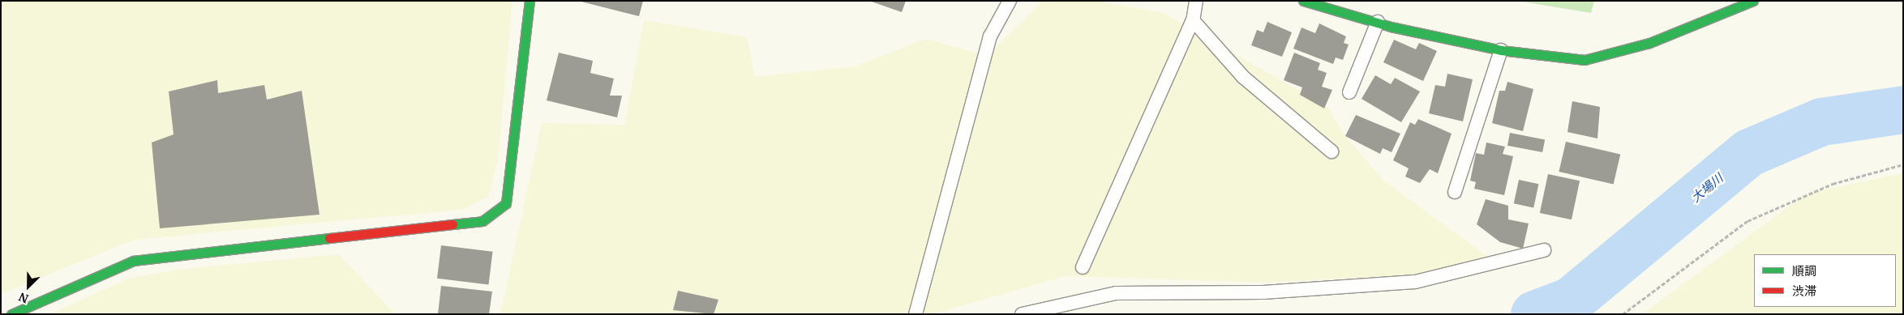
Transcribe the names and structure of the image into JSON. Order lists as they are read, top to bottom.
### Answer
{
  "water": ["大場川"],
  "legend": ["順調", "渋滞"],
  "north": "bottom left"
}
